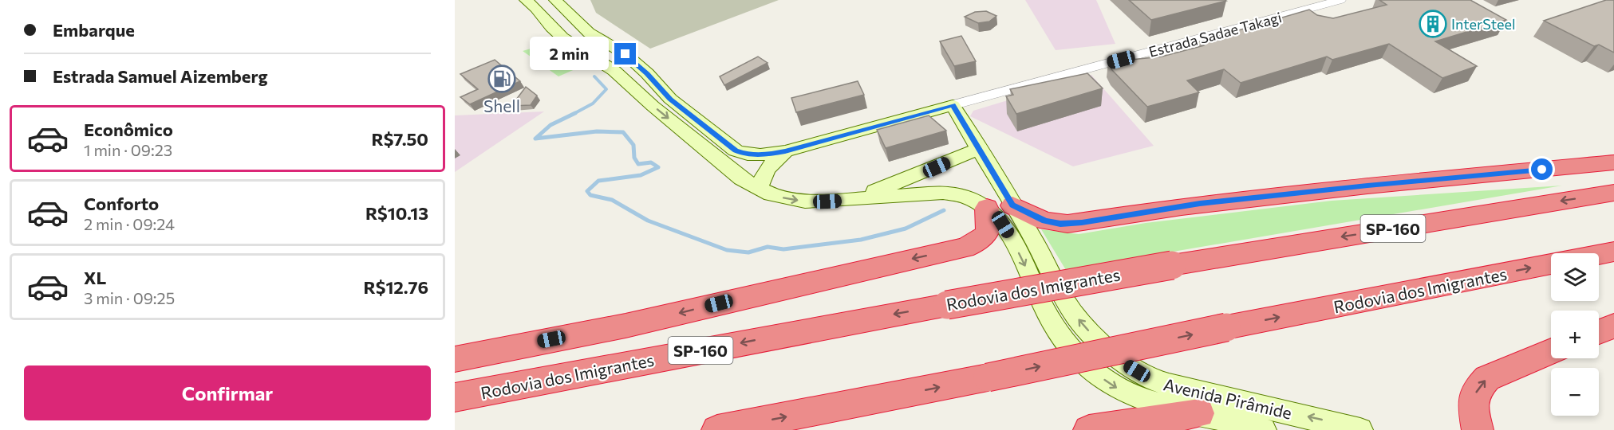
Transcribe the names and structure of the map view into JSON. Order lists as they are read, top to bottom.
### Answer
{
  "streets": {
    "highway": ["SP-160", "Rodovia dos Imigrantes"],
    "main road": ["Estrada Sadae Takagi", "Avenida Pirâmide"]
  },
  "crossings": [
    ["Estrada Sadae Takagi", "Avenida Pirâmide"]
  ],
  "places": {
    "building": ["InterSteel"],
    "fuel station": ["Shell"]
  },
  "page": {
    "banner": ["Embarque", "Estrada Samuel Aizemberg"],
    "bubble": "2 min",
    "list": [
      {
        "name": "Econômico",
        "note": "1 min · 09:23",
        "value": "R$7.50"
      },
      {
        "name": "Conforto",
        "note": "2 min · 09:24",
        "value": "R$10.13"
      },
      {
        "name": "XL",
        "note": "3 min · 09:25",
        "value": "R$12.76"
      }
    ],
    "map_buttons": ["+", "−"],
    "buttons": "Confirmar"
  }
}
